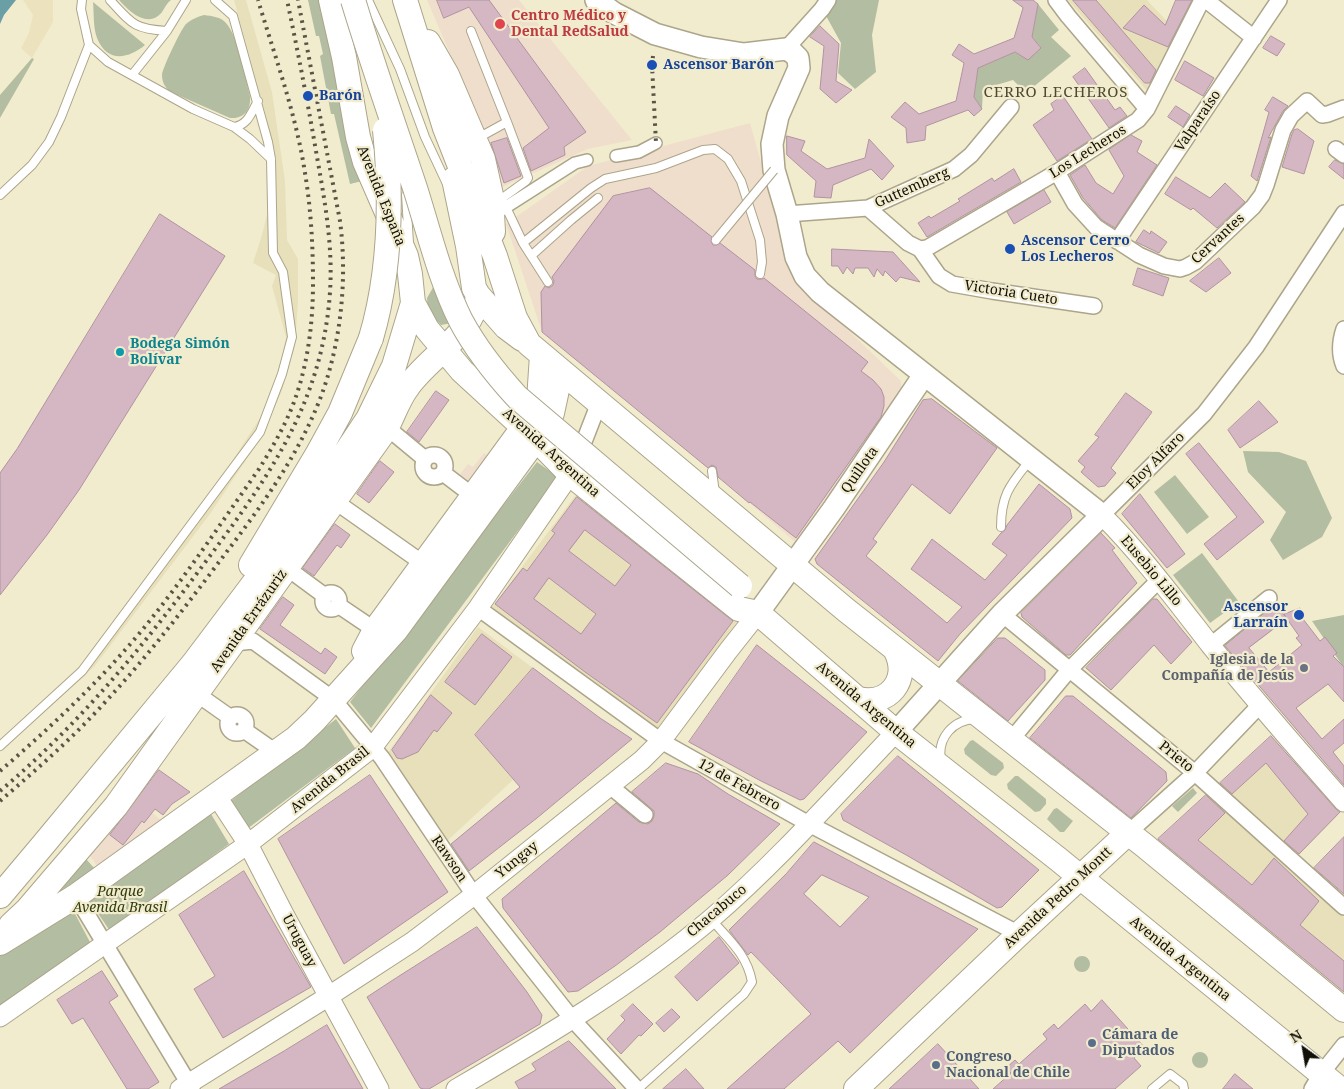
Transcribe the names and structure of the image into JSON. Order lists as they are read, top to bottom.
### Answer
{
  "streets": {
    "main road": [
      "Avenida España",
      "Avenida Argentina",
      "Eloy Alfaro",
      "Quillota",
      "Eusebio Lillo",
      "Avenida Errázuriz",
      "Yungay",
      "Avenida Pedro Montt",
      "Chacabuco"
    ],
    "street": [
      "Valparaíso",
      "Los Lecheros",
      "Guttemberg",
      "Cervantes",
      "Victoria Cueto",
      "Prieto",
      "Avenida Brasil",
      "12 de Febrero",
      "Rawson",
      "Uruguay"
    ]
  },
  "crossings": [
    ["Valparaíso", "Cervantes"],
    ["Los Lecheros", "Cervantes"],
    ["Los Lecheros", "Victoria Cueto"],
    ["Guttemberg", "Victoria Cueto"],
    ["Guttemberg", "Eusebio Lillo"],
    ["Avenida España", "Avenida Argentina"],
    ["Avenida España", "Avenida Errázuriz"],
    ["Avenida Argentina", "Avenida Errázuriz"],
    ["Avenida Argentina", "Avenida Brasil"],
    ["Avenida Argentina", "Yungay"],
    ["Avenida Argentina", "Avenida Pedro Montt"],
    ["Avenida Argentina", "Chacabuco"],
    ["Eloy Alfaro", "Eusebio Lillo"],
    ["Eloy Alfaro", "Prieto"],
    ["Eloy Alfaro", "Chacabuco"],
    ["Quillota", "Eusebio Lillo"],
    ["Quillota", "Yungay"],
    ["Eusebio Lillo", "Avenida Pedro Montt"],
    ["Avenida Errázuriz", "Rawson"],
    ["Prieto", "Avenida Pedro Montt"],
    ["Avenida Brasil", "12 de Febrero"],
    ["Avenida Brasil", "Rawson"],
    ["Avenida Brasil", "Uruguay"],
    ["12 de Febrero", "Yungay"],
    ["12 de Febrero", "Avenida Pedro Montt"],
    ["12 de Febrero", "Chacabuco"],
    ["Rawson", "Yungay"],
    ["Rawson", "Chacabuco"],
    ["Yungay", "Uruguay"]
  ],
  "districts": ["CERRO LECHEROS"],
  "parks": ["Parque Avenida Brasil"],
  "places": [
    "Centro Médico y Dental RedSalud",
    "Ascensor Barón",
    "Barón",
    "Ascensor Cerro Los Lecheros",
    "Bodega Simón Bolívar",
    "Ascensor Larraín",
    "Iglesia de la Compañía de Jesús",
    "Cámara de Diputados",
    "Congreso Nacional de Chile"
  ],
  "north": "top left"
}
